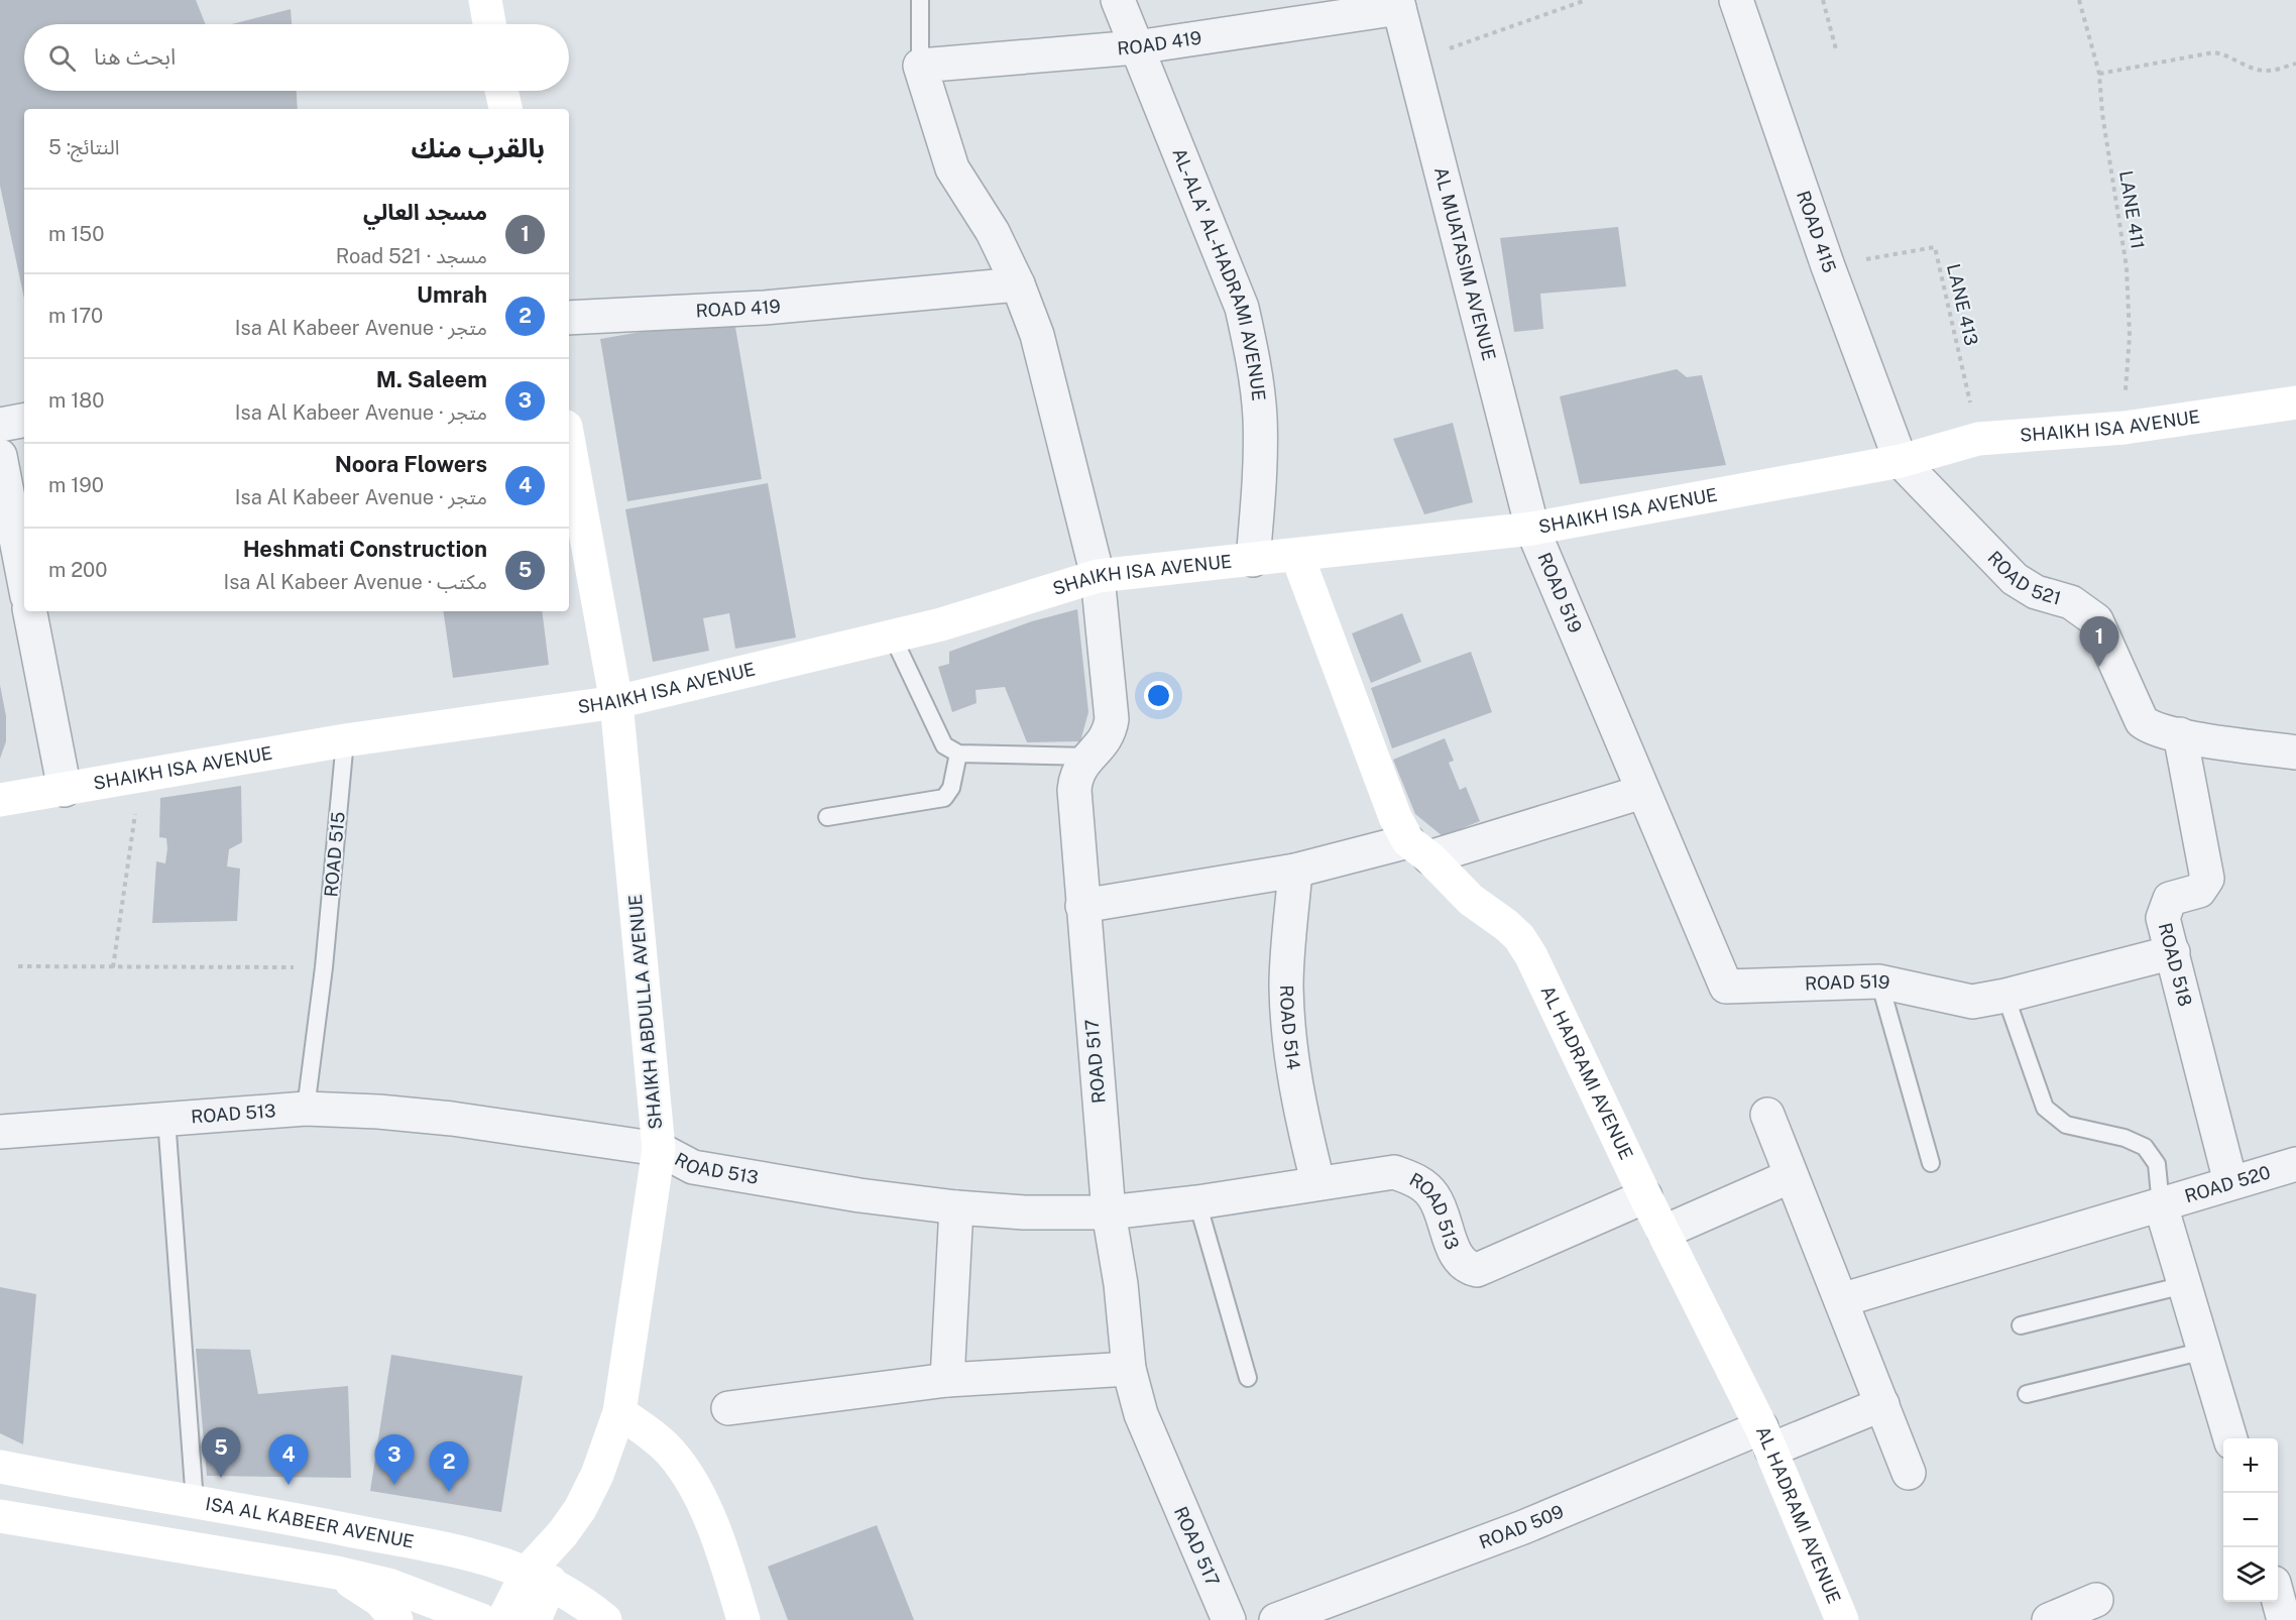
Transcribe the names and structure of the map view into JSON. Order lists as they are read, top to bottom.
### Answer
{
  "streets": {
    "street": [
      "ROAD 419",
      "ROAD 415",
      "AL MUATASIM AVENUE",
      "AL-ALA' AL-HADRAMI AVENUE",
      "SHAIKH ISA AVENUE",
      "ROAD 521",
      "ROAD 519",
      "ROAD 518",
      "SHAIKH ABDULLA AVENUE",
      "ROAD 514",
      "ROAD 517",
      "AL HADRAMI AVENUE",
      "ROAD 513",
      "ROAD 520",
      "ISA AL KABEER AVENUE",
      "ROAD 509"
    ],
    "lane": ["ROAD 515"],
    "path": ["LANE 411", "LANE 413"]
  },
  "crossings": [
    ["ROAD 419", "AL MUATASIM AVENUE"],
    ["ROAD 419", "AL-ALA' AL-HADRAMI AVENUE"],
    ["LANE 411", "SHAIKH ISA AVENUE"],
    ["ROAD 415", "LANE 413"],
    ["ROAD 415", "SHAIKH ISA AVENUE"],
    ["ROAD 415", "ROAD 521"],
    ["AL MUATASIM AVENUE", "SHAIKH ISA AVENUE"],
    ["AL MUATASIM AVENUE", "ROAD 519"],
    ["AL-ALA' AL-HADRAMI AVENUE", "SHAIKH ISA AVENUE"],
    ["LANE 413", "SHAIKH ISA AVENUE"],
    ["SHAIKH ISA AVENUE", "ROAD 521"],
    ["SHAIKH ISA AVENUE", "ROAD 519"],
    ["SHAIKH ISA AVENUE", "ROAD 515"],
    ["SHAIKH ISA AVENUE", "SHAIKH ABDULLA AVENUE"],
    ["SHAIKH ISA AVENUE", "ROAD 517"],
    ["SHAIKH ISA AVENUE", "AL HADRAMI AVENUE"],
    ["ROAD 521", "ROAD 518"],
    ["ROAD 519", "ROAD 518"],
    ["ROAD 515", "ROAD 513"],
    ["ROAD 518", "ROAD 520"],
    ["SHAIKH ABDULLA AVENUE", "ROAD 513"],
    ["SHAIKH ABDULLA AVENUE", "ISA AL KABEER AVENUE"],
    ["ROAD 514", "ROAD 513"],
    ["ROAD 517", "ROAD 513"],
    ["AL HADRAMI AVENUE", "ROAD 513"],
    ["AL HADRAMI AVENUE", "ROAD 509"],
    ["ROAD 513", "ISA AL KABEER AVENUE"]
  ],
  "page": {
    "search": "ابحث هنا",
    "heading": ["بالقرب منك", "النتائج: 5"],
    "list": [
      {
        "mark": "1",
        "name": "مسجد العالي",
        "note": "مسجد · Road 521",
        "value": "150 m"
      },
      {
        "mark": "2",
        "name": "Umrah",
        "note": "متجر · Isa Al Kabeer Avenue",
        "value": "170 m"
      },
      {
        "mark": "3",
        "name": "M. Saleem",
        "note": "متجر · Isa Al Kabeer Avenue",
        "value": "180 m"
      },
      {
        "mark": "4",
        "name": "Noora Flowers",
        "note": "متجر · Isa Al Kabeer Avenue",
        "value": "190 m"
      },
      {
        "mark": "5",
        "name": "Heshmati Construction",
        "note": "مكتب · Isa Al Kabeer Avenue",
        "value": "200 m"
      }
    ],
    "pins": [
      "1",
      "5",
      "3",
      "4",
      "2"
    ],
    "map_buttons": ["+", "−"]
  }
}
